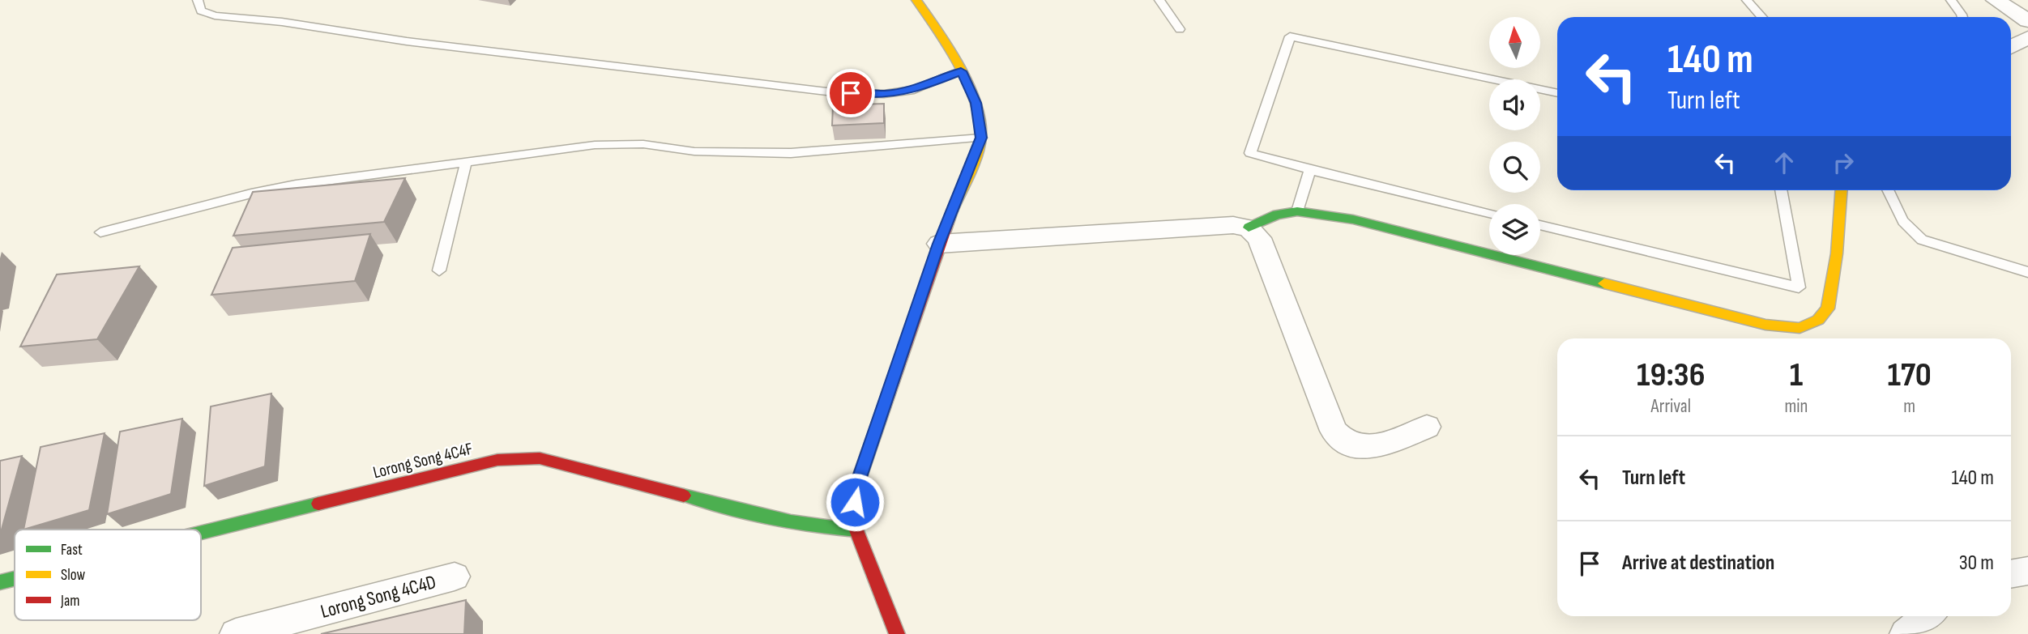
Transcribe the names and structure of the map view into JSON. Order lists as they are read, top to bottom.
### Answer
{
  "streets": {
    "street": ["Lorong Song 4C4F", "Lorong Song 4C4D"]
  },
  "legend": ["Fast", "Slow", "Jam"],
  "north": "top",
  "page": {
    "turn": ["140 m", "Turn left"],
    "eta": [
      "19:36",
      "Arrival",
      "1",
      "min",
      "170",
      "m"
    ],
    "list": [
      {
        "name": "Turn left",
        "value": "140 m"
      },
      {
        "name": "Arrive at destination",
        "value": "30 m"
      }
    ]
  }
}
